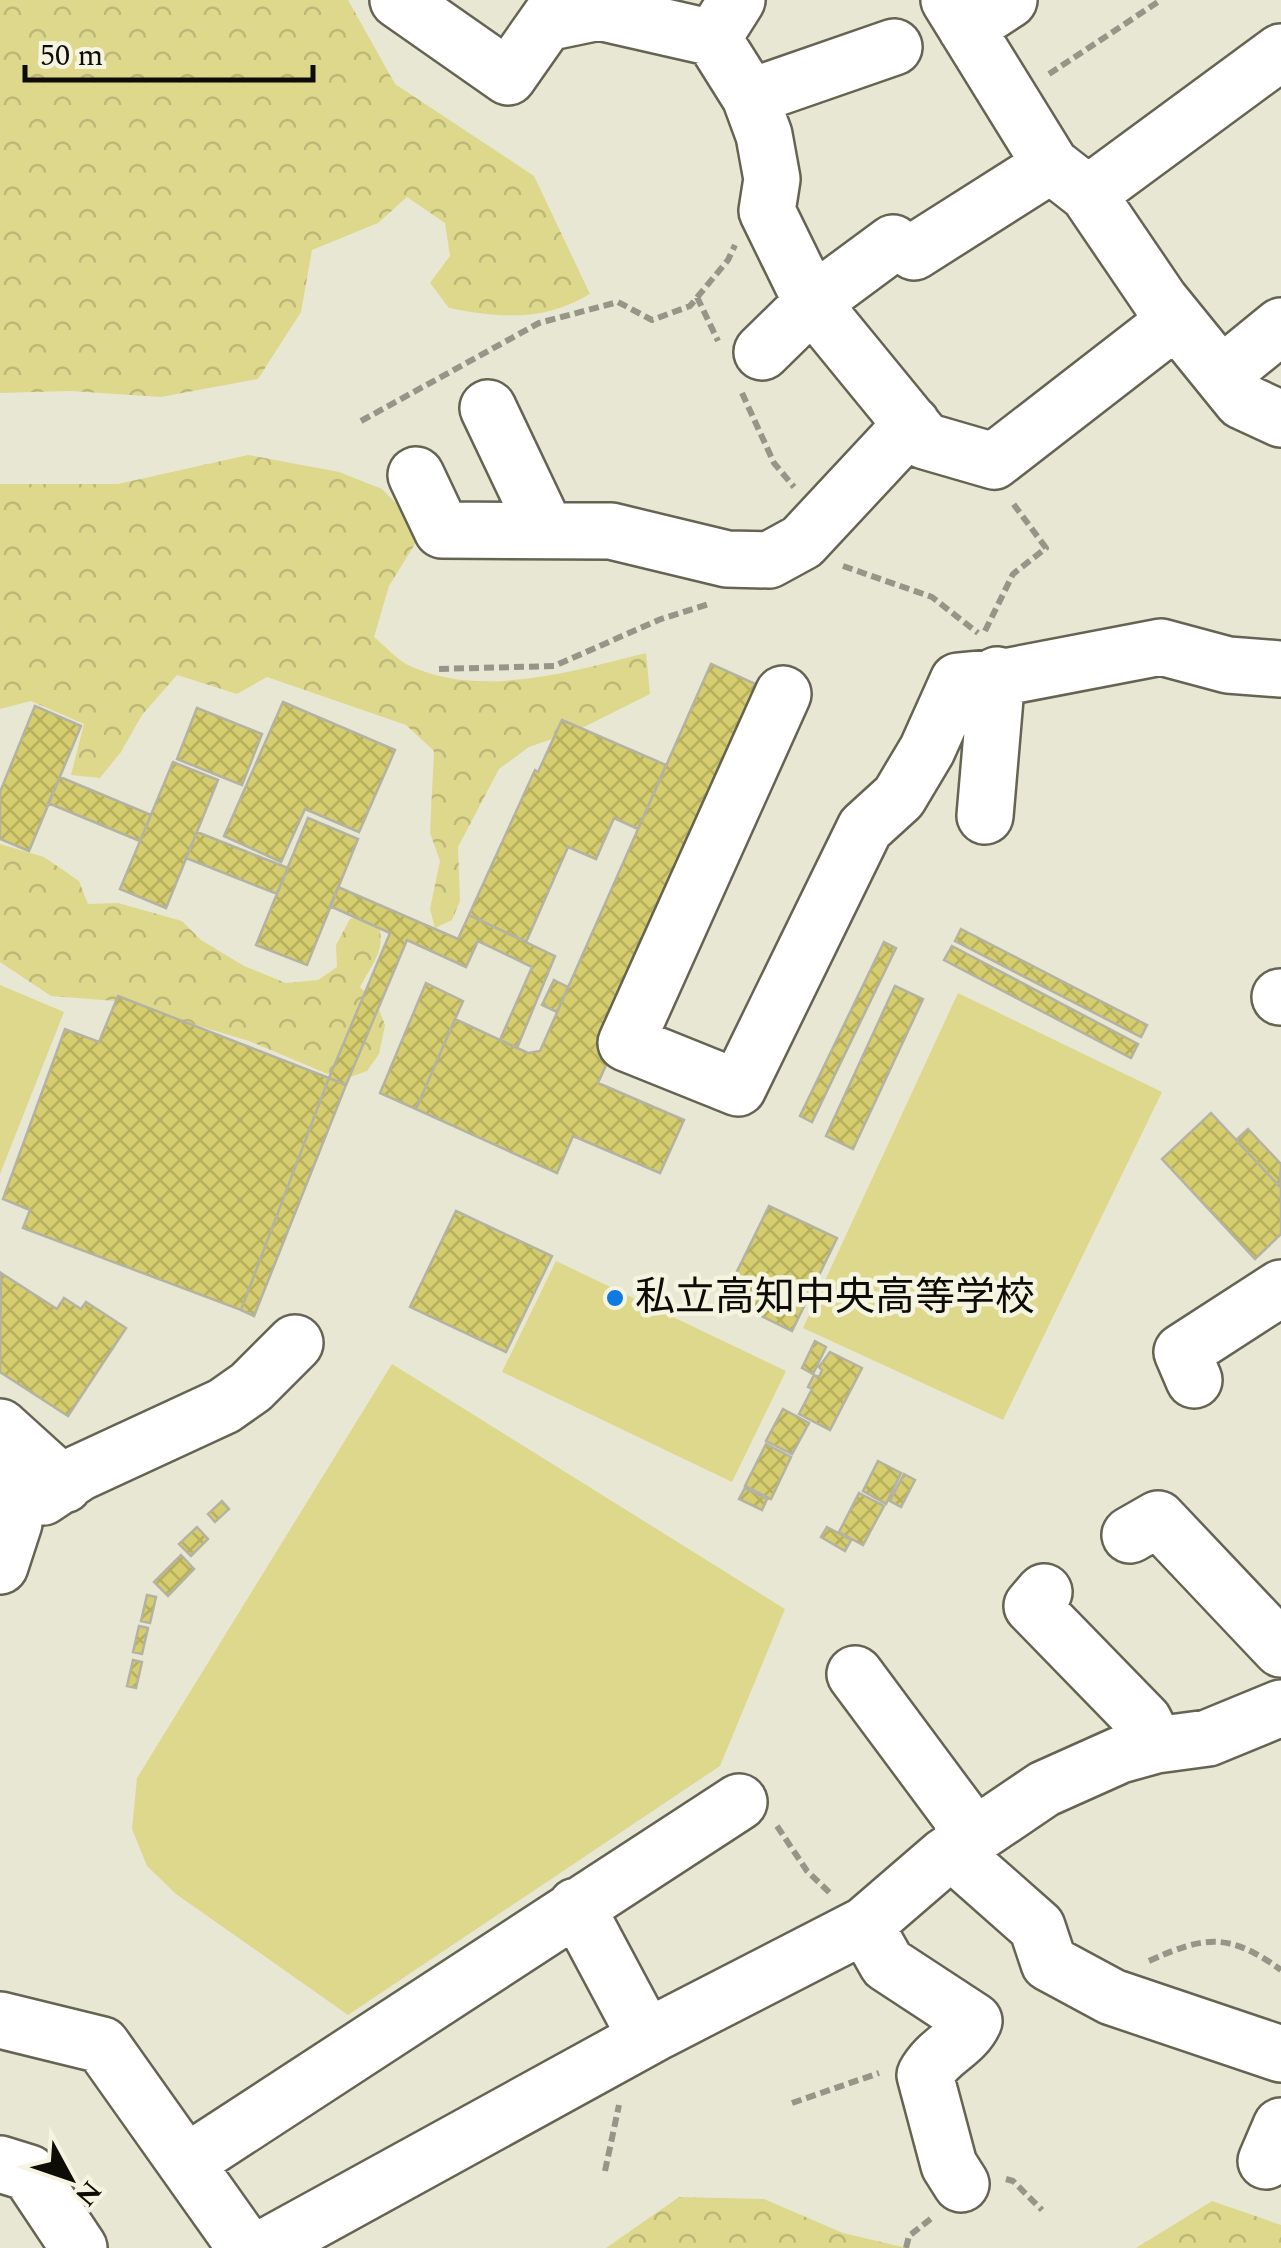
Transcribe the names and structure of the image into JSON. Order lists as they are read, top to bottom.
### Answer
{
  "places": ["私立高知中央高等学校"],
  "scale_bar": "50 m",
  "north": "bottom right"
}
